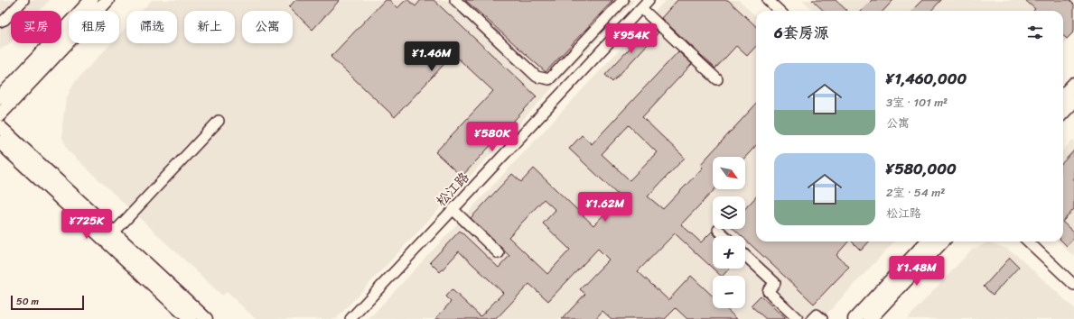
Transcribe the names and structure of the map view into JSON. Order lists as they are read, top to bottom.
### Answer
{
  "streets": {
    "street": ["松江路"]
  },
  "scale_bar": "50 m",
  "north": "bottom right",
  "page": {
    "chip": [
      "买房",
      "租房",
      "筛选",
      "新上",
      "公寓"
    ],
    "heading": "6套房源",
    "price": [
      "¥954K",
      "¥1.46M",
      "¥580K",
      "¥1.62M",
      "¥725K",
      "¥1.48M"
    ],
    "list": [
      {
        "name": "¥1,460,000",
        "note": "3室 · 101 m² · 公寓"
      },
      {
        "name": "¥580,000",
        "note": "2室 · 54 m² · 松江路"
      }
    ],
    "map_buttons": ["+", "−"],
    "scale": "50 m"
  }
}
